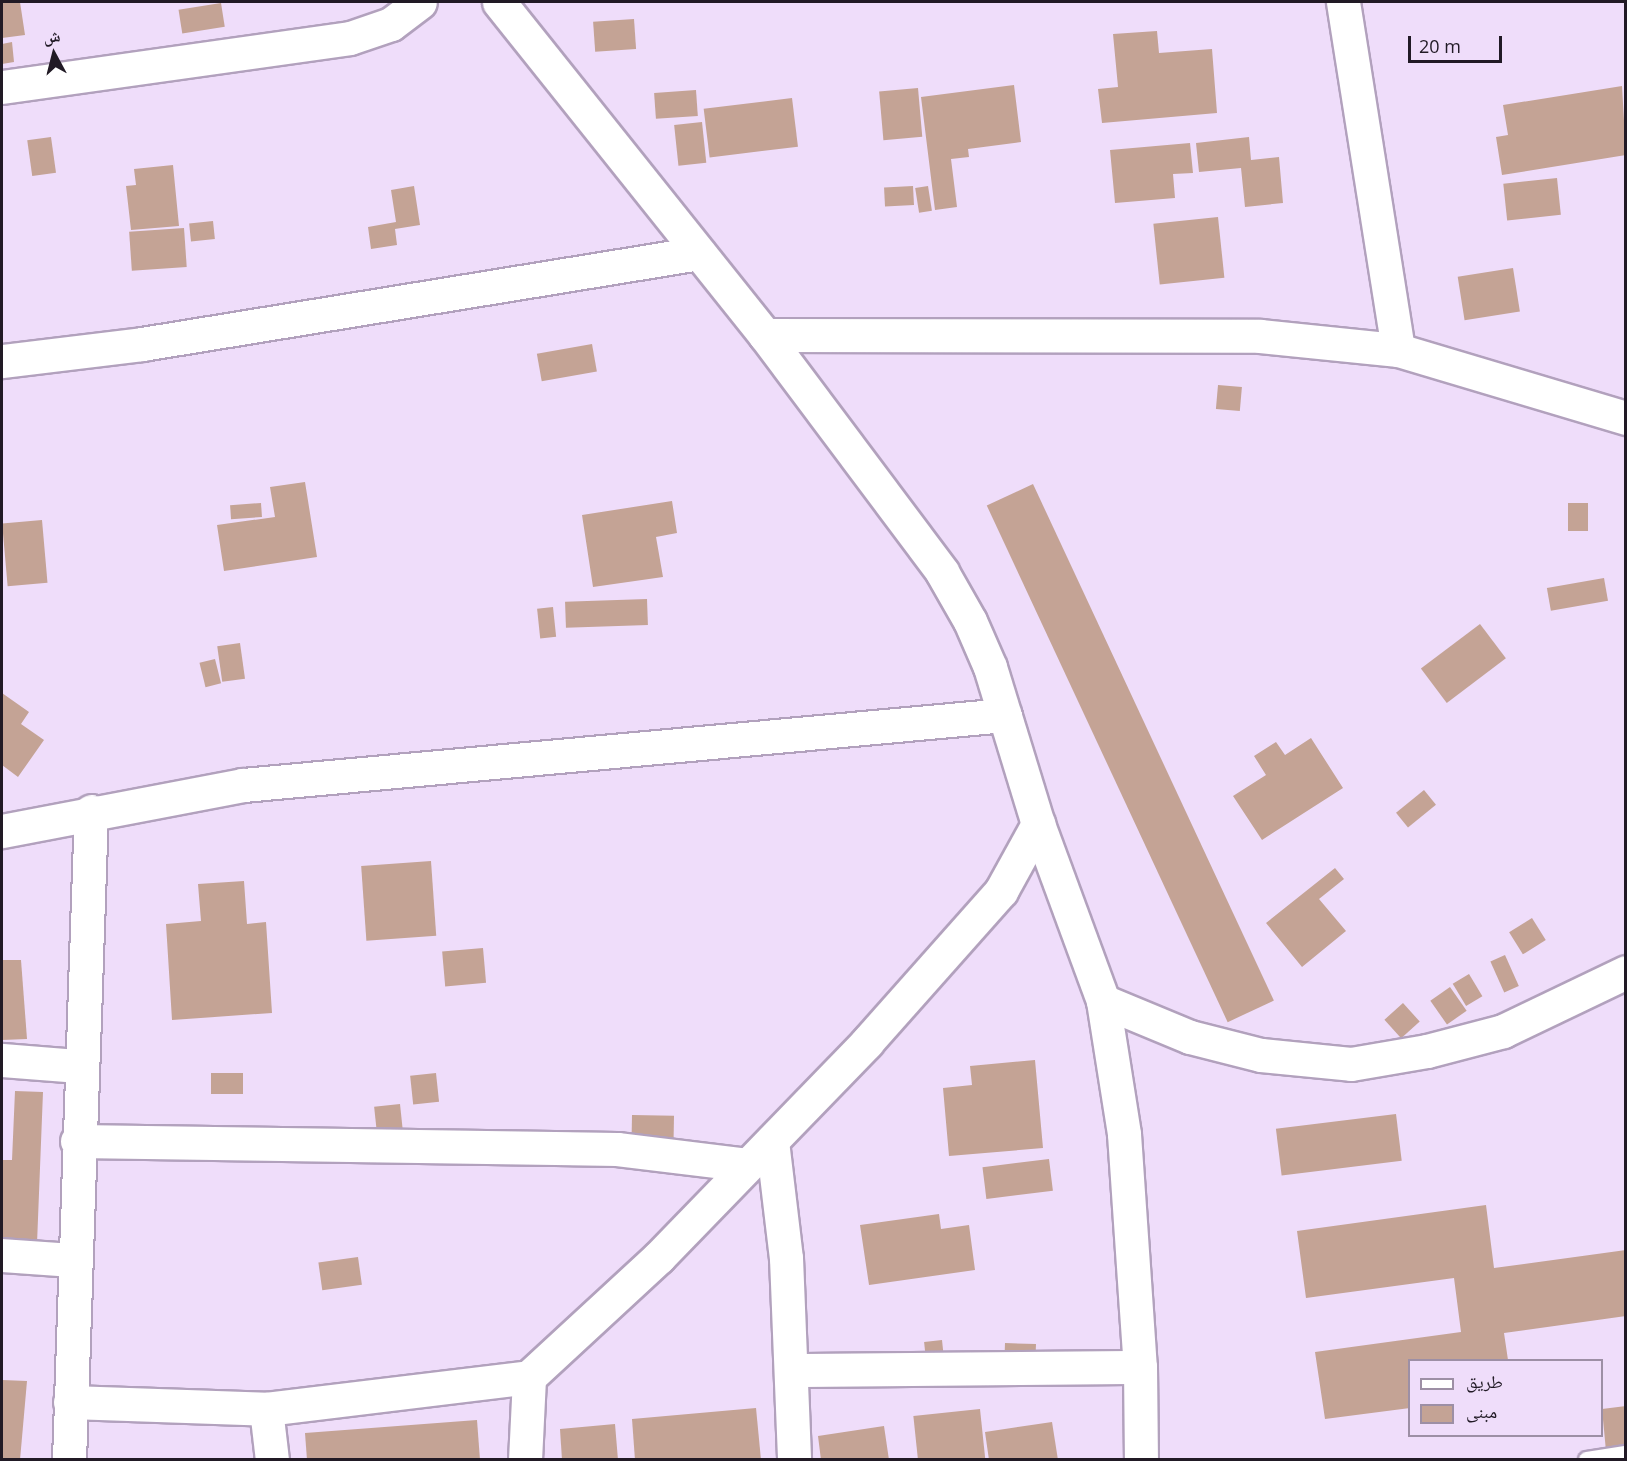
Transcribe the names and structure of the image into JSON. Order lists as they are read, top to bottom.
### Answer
{
  "legend": ["طريق", "مبنى"],
  "scale_bar": "20 m",
  "north": "top"
}
